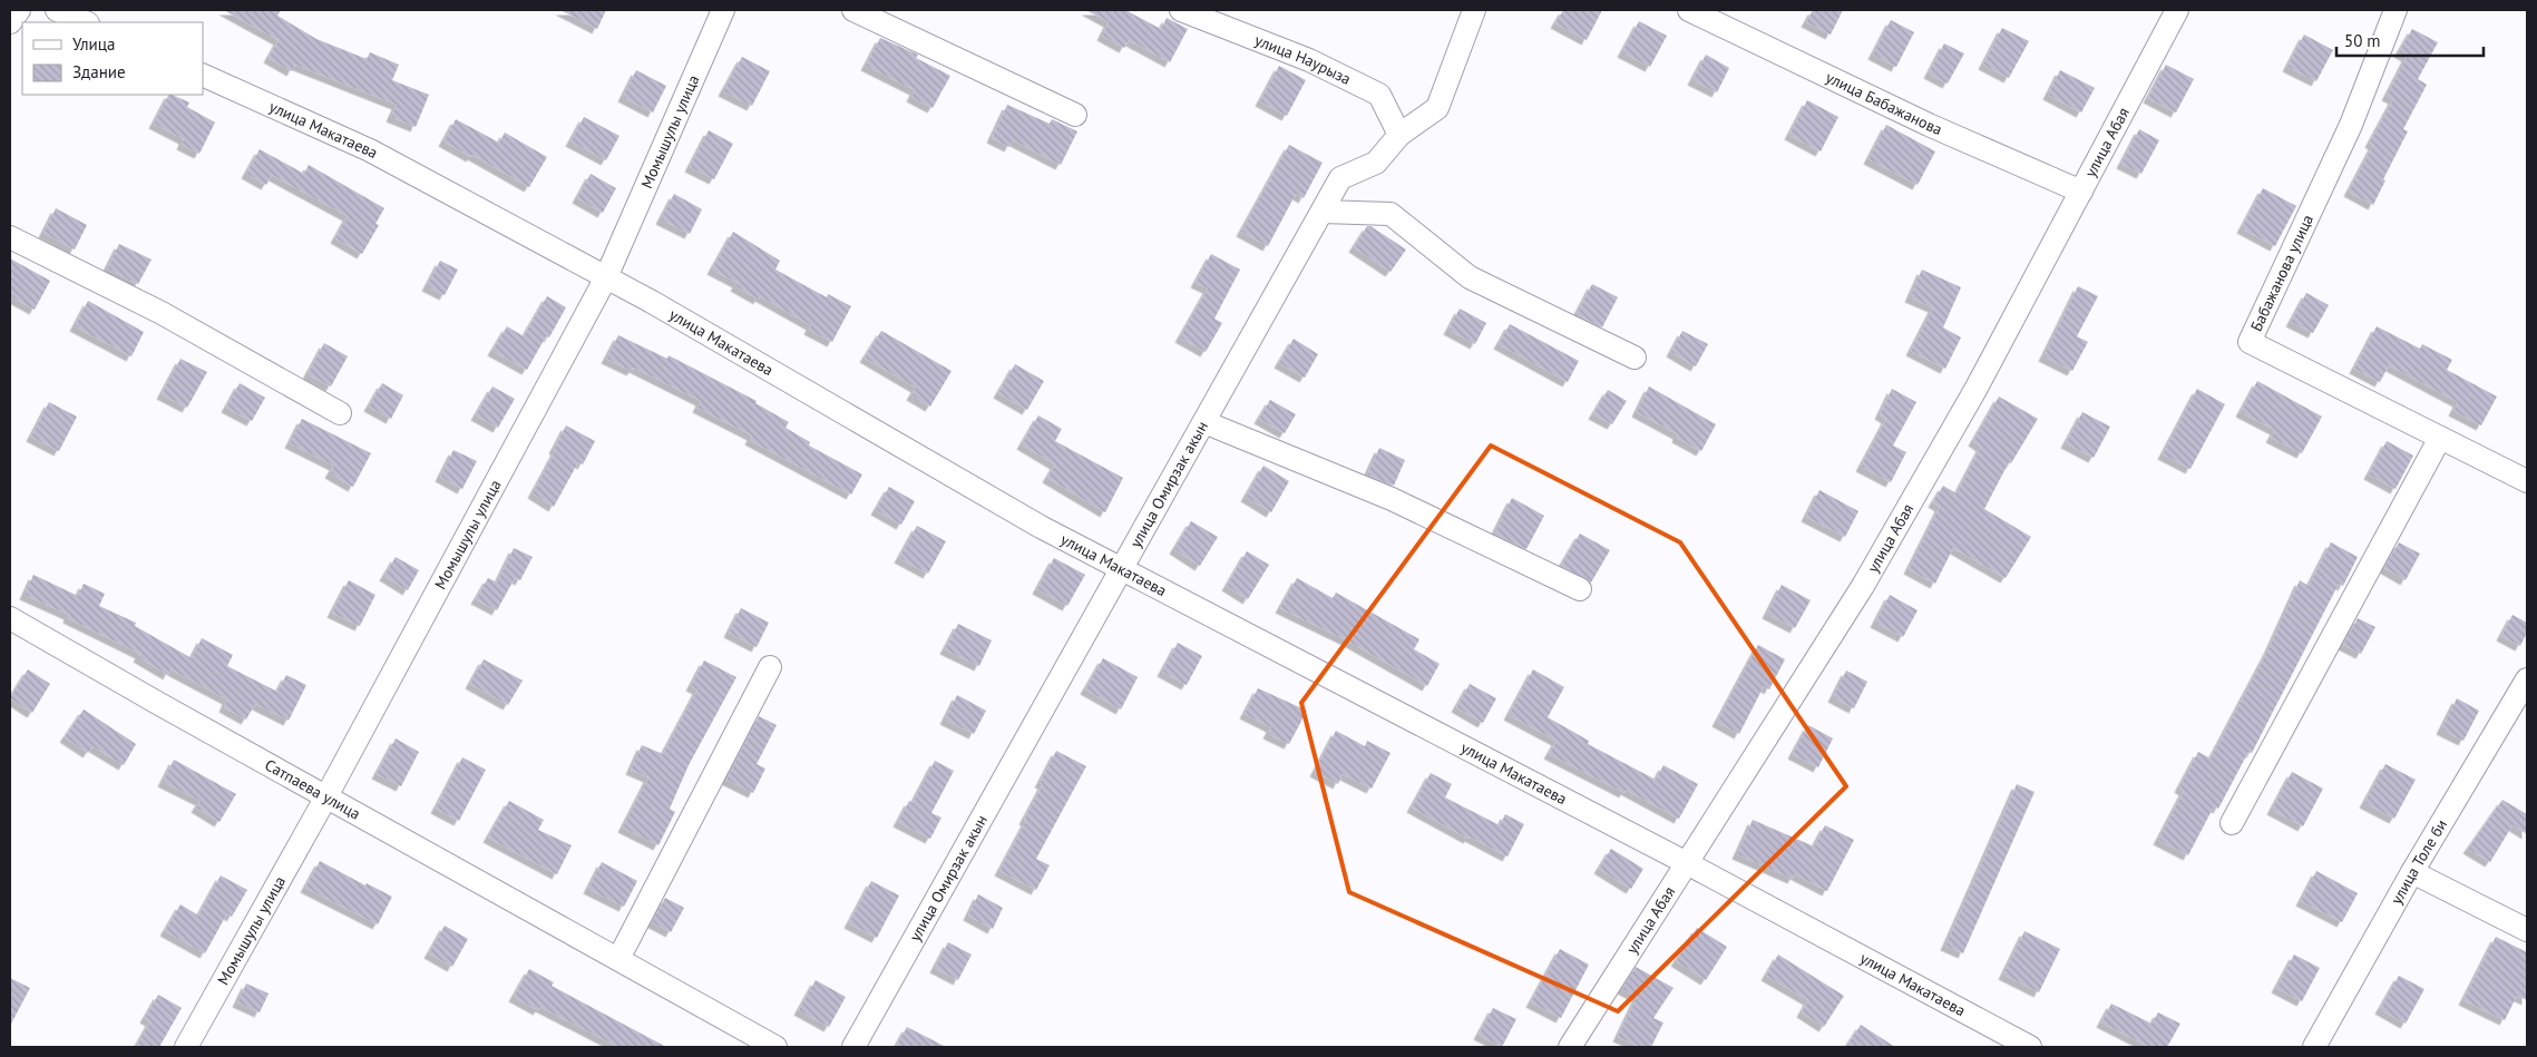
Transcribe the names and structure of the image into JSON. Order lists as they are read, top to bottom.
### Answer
{
  "streets": {
    "street": [
      "улица Наурыза",
      "улица Бабажанова",
      "улица Макатаева",
      "Момышулы улица",
      "улица Абая",
      "Бабажанова улица",
      "улица Омирзак акын",
      "Сатпаева улица",
      "улица Толе би"
    ]
  },
  "crossings": [
    ["улица Наурыза", "улица Омирзак акын"],
    ["улица Бабажанова", "улица Абая"],
    ["улица Макатаева", "Момышулы улица"],
    ["улица Макатаева", "улица Абая"],
    ["улица Макатаева", "улица Омирзак акын"],
    ["Момышулы улица", "Сатпаева улица"]
  ],
  "legend": ["Улица", "Здание"],
  "scale_bar": "50 m"
}
